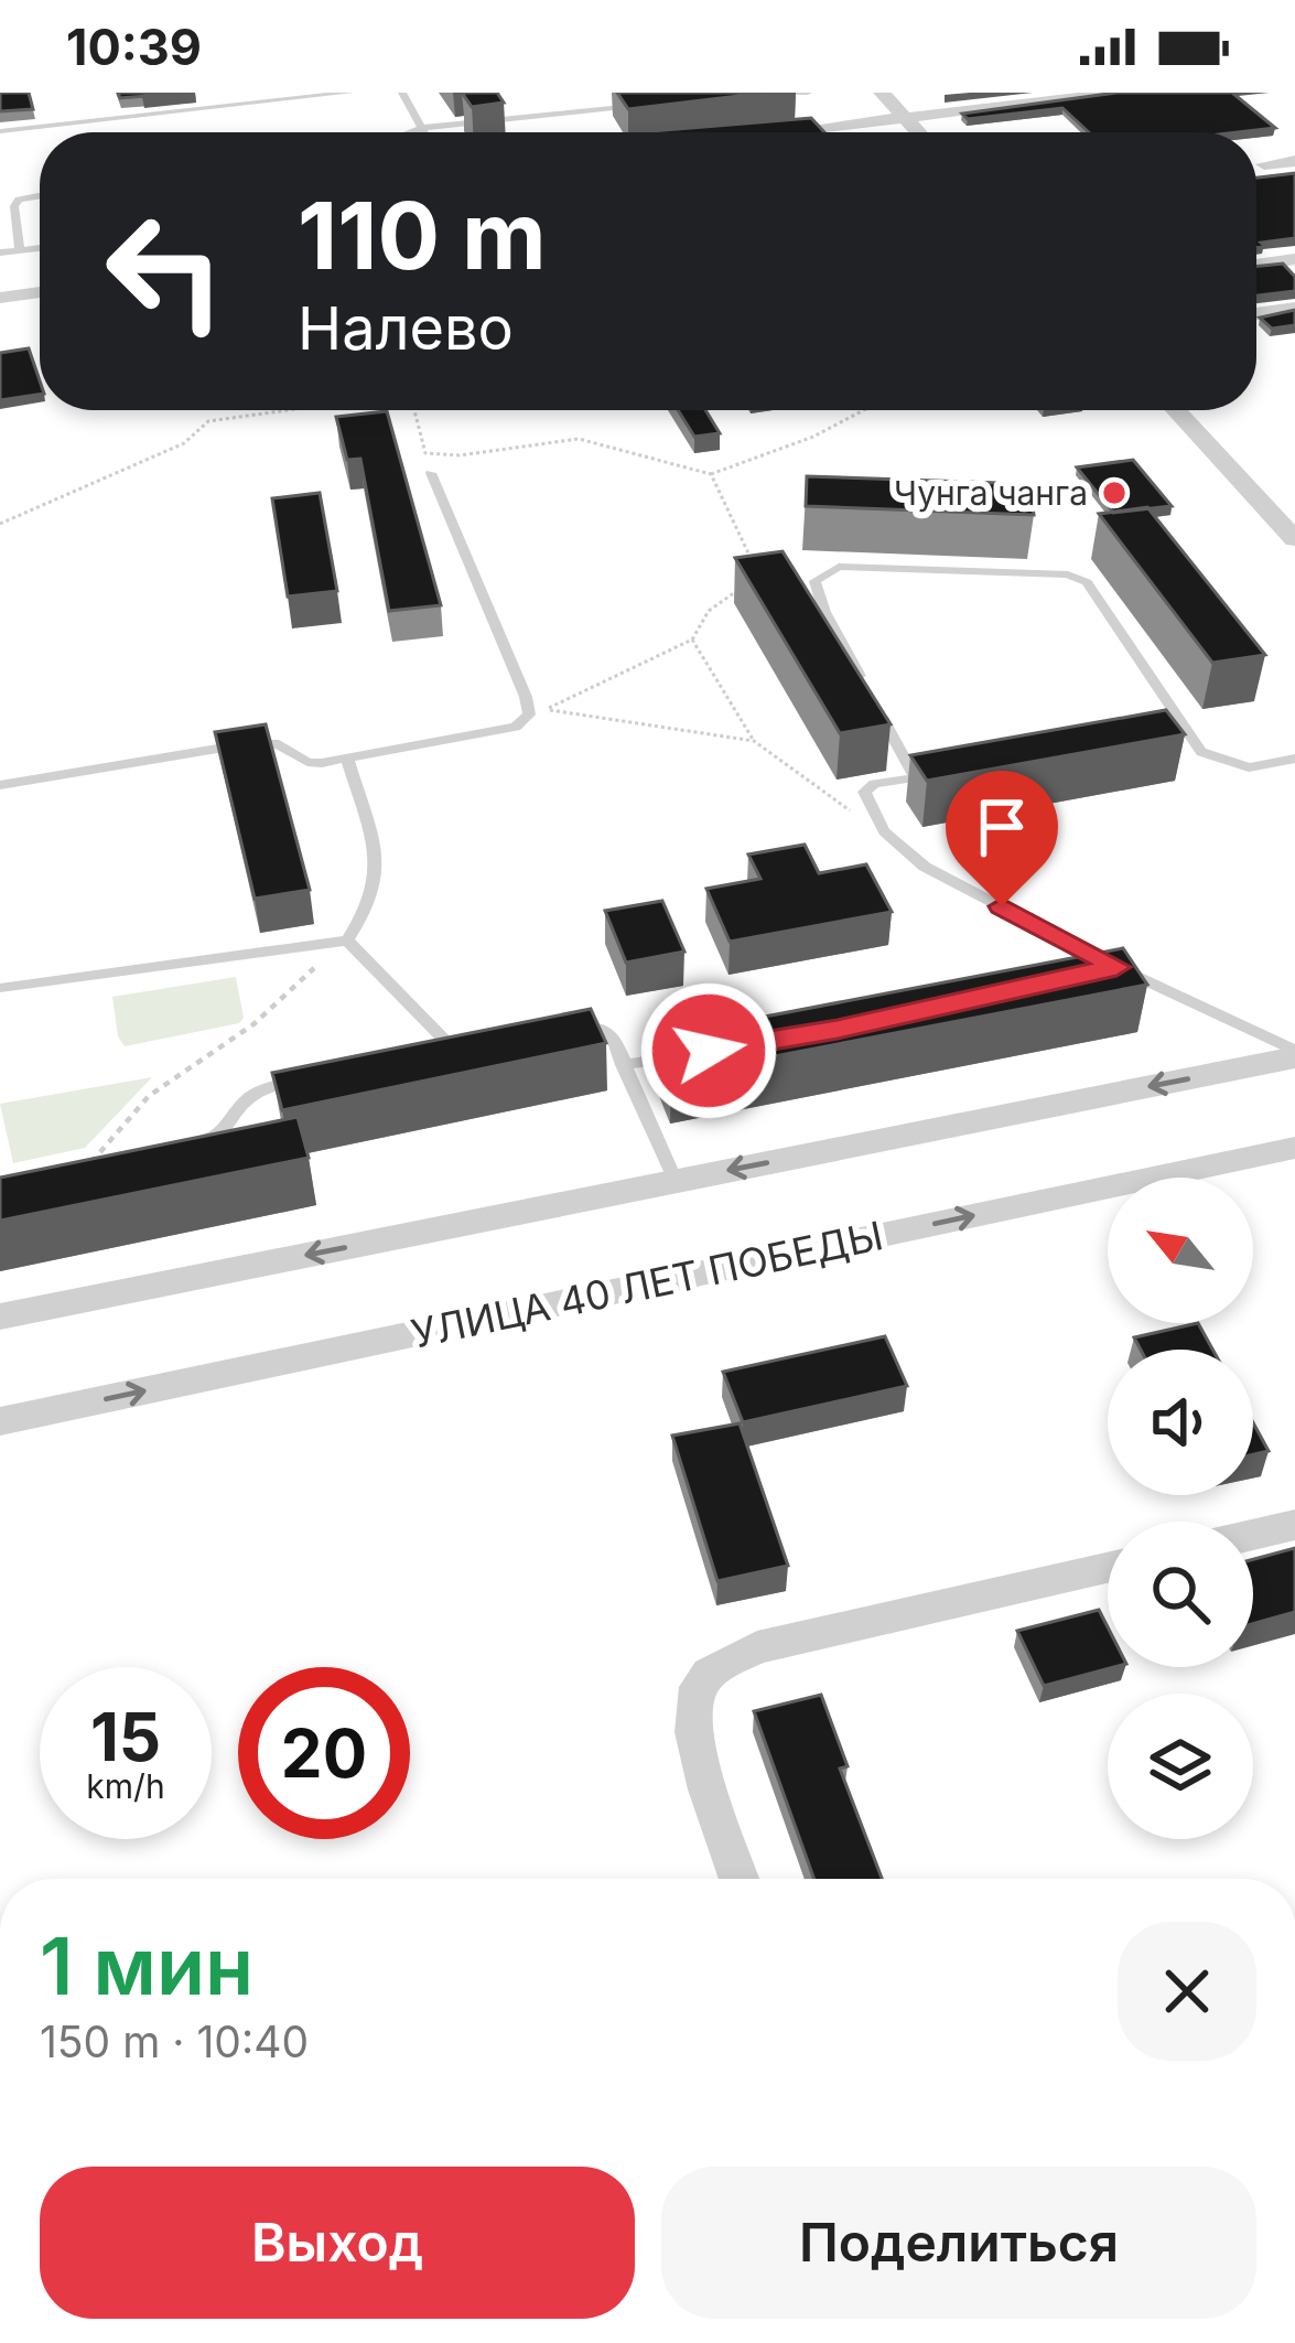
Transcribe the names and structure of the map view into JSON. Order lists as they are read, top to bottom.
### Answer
{
  "streets": {
    "street": ["УЛИЦА 40 ЛЕТ ПОБЕДЫ"]
  },
  "places": ["Чунга чанга"],
  "north": "top left",
  "page": {
    "status": "10:39",
    "turn": ["110 m", "Налево"],
    "speed": "15 km/h",
    "limit": "20",
    "heading": ["1 мин", "150 m · 10:40"],
    "buttons": ["Выход", "Поделиться"]
  }
}
